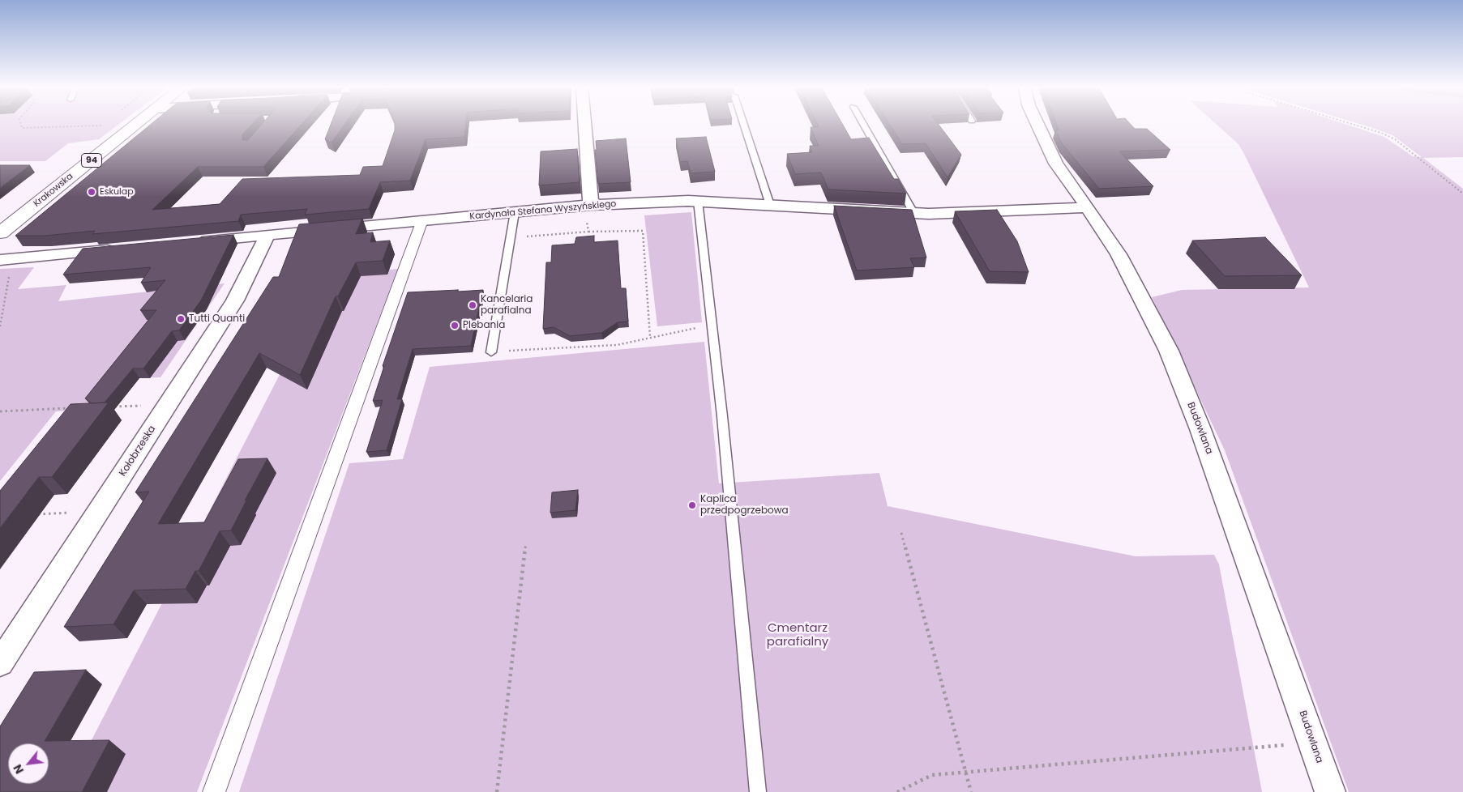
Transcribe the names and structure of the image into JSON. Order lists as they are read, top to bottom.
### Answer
{
  "streets": {
    "main road": ["94", "Krakowska"],
    "street": ["Kardynała Stefana Wyszyńskiego", "Budowlana", "Kołobrzeska"]
  },
  "crossings": [
    ["Kardynała Stefana Wyszyńskiego", "Budowlana"],
    ["Kardynała Stefana Wyszyńskiego", "Kołobrzeska"]
  ],
  "parks": ["Cmentarz parafialny"],
  "places": [
    "Eskulap",
    "Kancelaria parafialna",
    "Tutti Quanti",
    "Plebania",
    "Kaplica przedpogrzebowa"
  ],
  "north": "bottom left"
}
